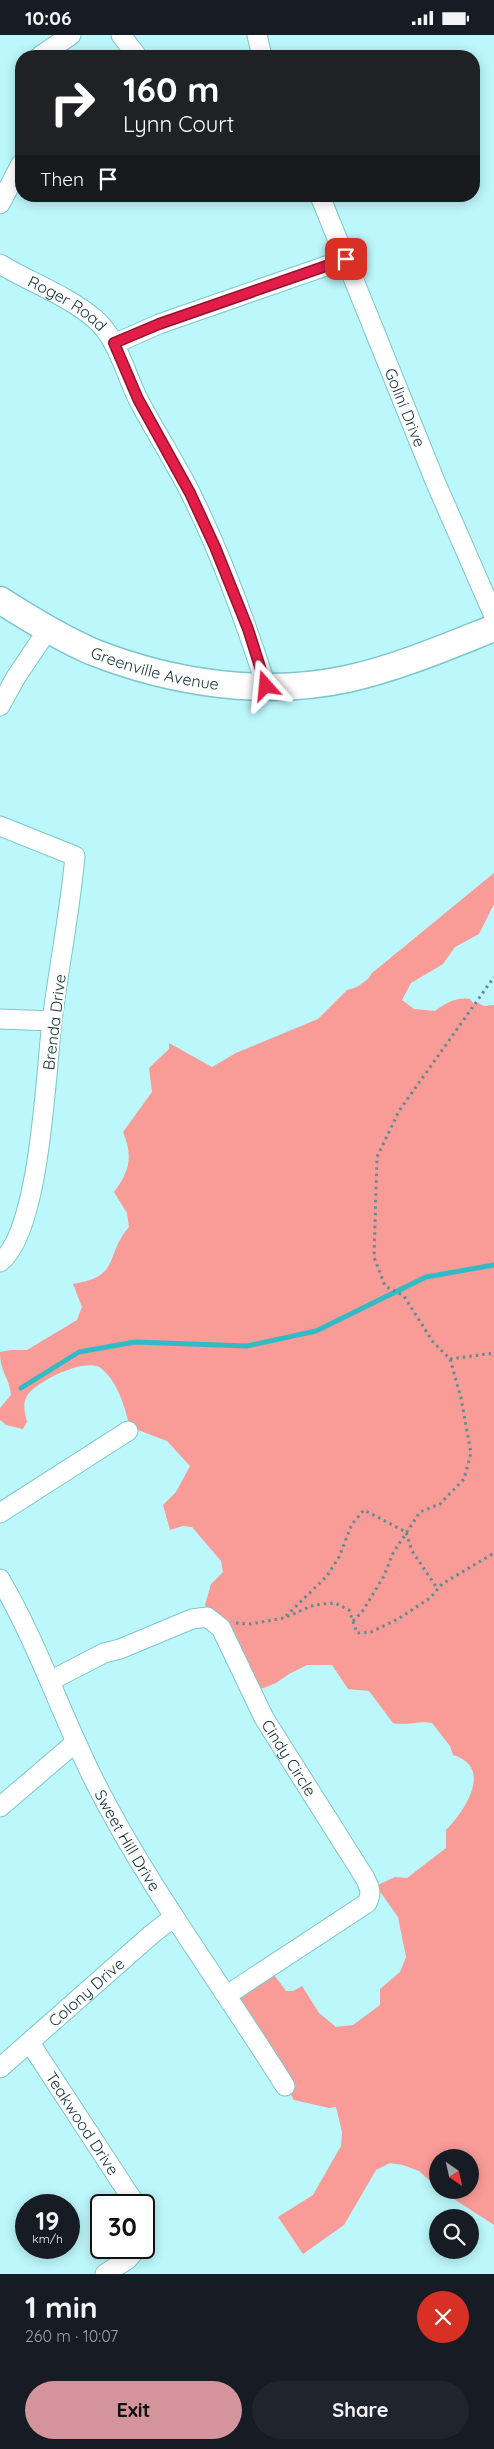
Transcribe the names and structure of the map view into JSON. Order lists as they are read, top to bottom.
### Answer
{
  "streets": {
    "street": [
      "Roger Road",
      "Golini Drive",
      "Greenville Avenue",
      "Brenda Drive",
      "Cindy Circle",
      "Sweet Hill Drive",
      "Colony Drive",
      "Teakwood Drive"
    ]
  },
  "crossings": [
    ["Roger Road", "Greenville Avenue"],
    ["Cindy Circle", "Sweet Hill Drive"],
    ["Sweet Hill Drive", "Colony Drive"],
    ["Colony Drive", "Teakwood Drive"]
  ],
  "north": "bottom right",
  "page": {
    "status": "10:06",
    "turn": ["160 m", "Lynn Court"],
    "then": "Then",
    "speed": "19 km/h",
    "limit": "30",
    "heading": ["1 min", "260 m · 10:07"],
    "buttons": ["Exit", "Share"]
  }
}
